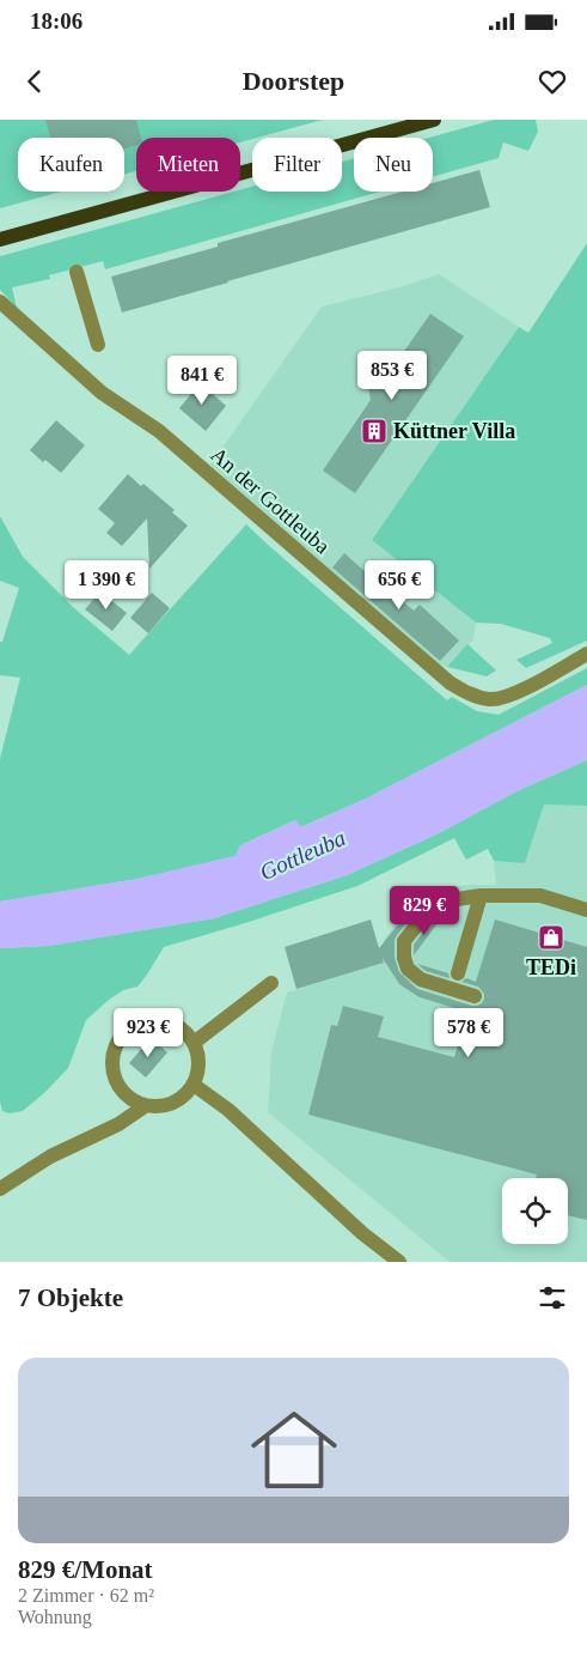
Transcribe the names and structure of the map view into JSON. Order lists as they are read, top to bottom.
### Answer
{
  "streets": {
    "street": ["An der Gottleuba"]
  },
  "water": ["Gottleuba"],
  "places": {
    "building": ["Küttner Villa"],
    "shop": ["TEDi"]
  },
  "page": {
    "status": "18:06",
    "header": "Doorstep",
    "chip": [
      "Kaufen",
      "Mieten",
      "Filter",
      "Neu"
    ],
    "price": [
      "853 €",
      "841 €",
      "1 390 €",
      "656 €",
      "829 €",
      "923 €",
      "578 €"
    ],
    "heading": "7 Objekte",
    "list": [
      {
        "name": "829 €/Monat",
        "note": "2 Zimmer · 62 m² · Wohnung"
      }
    ]
  }
}
